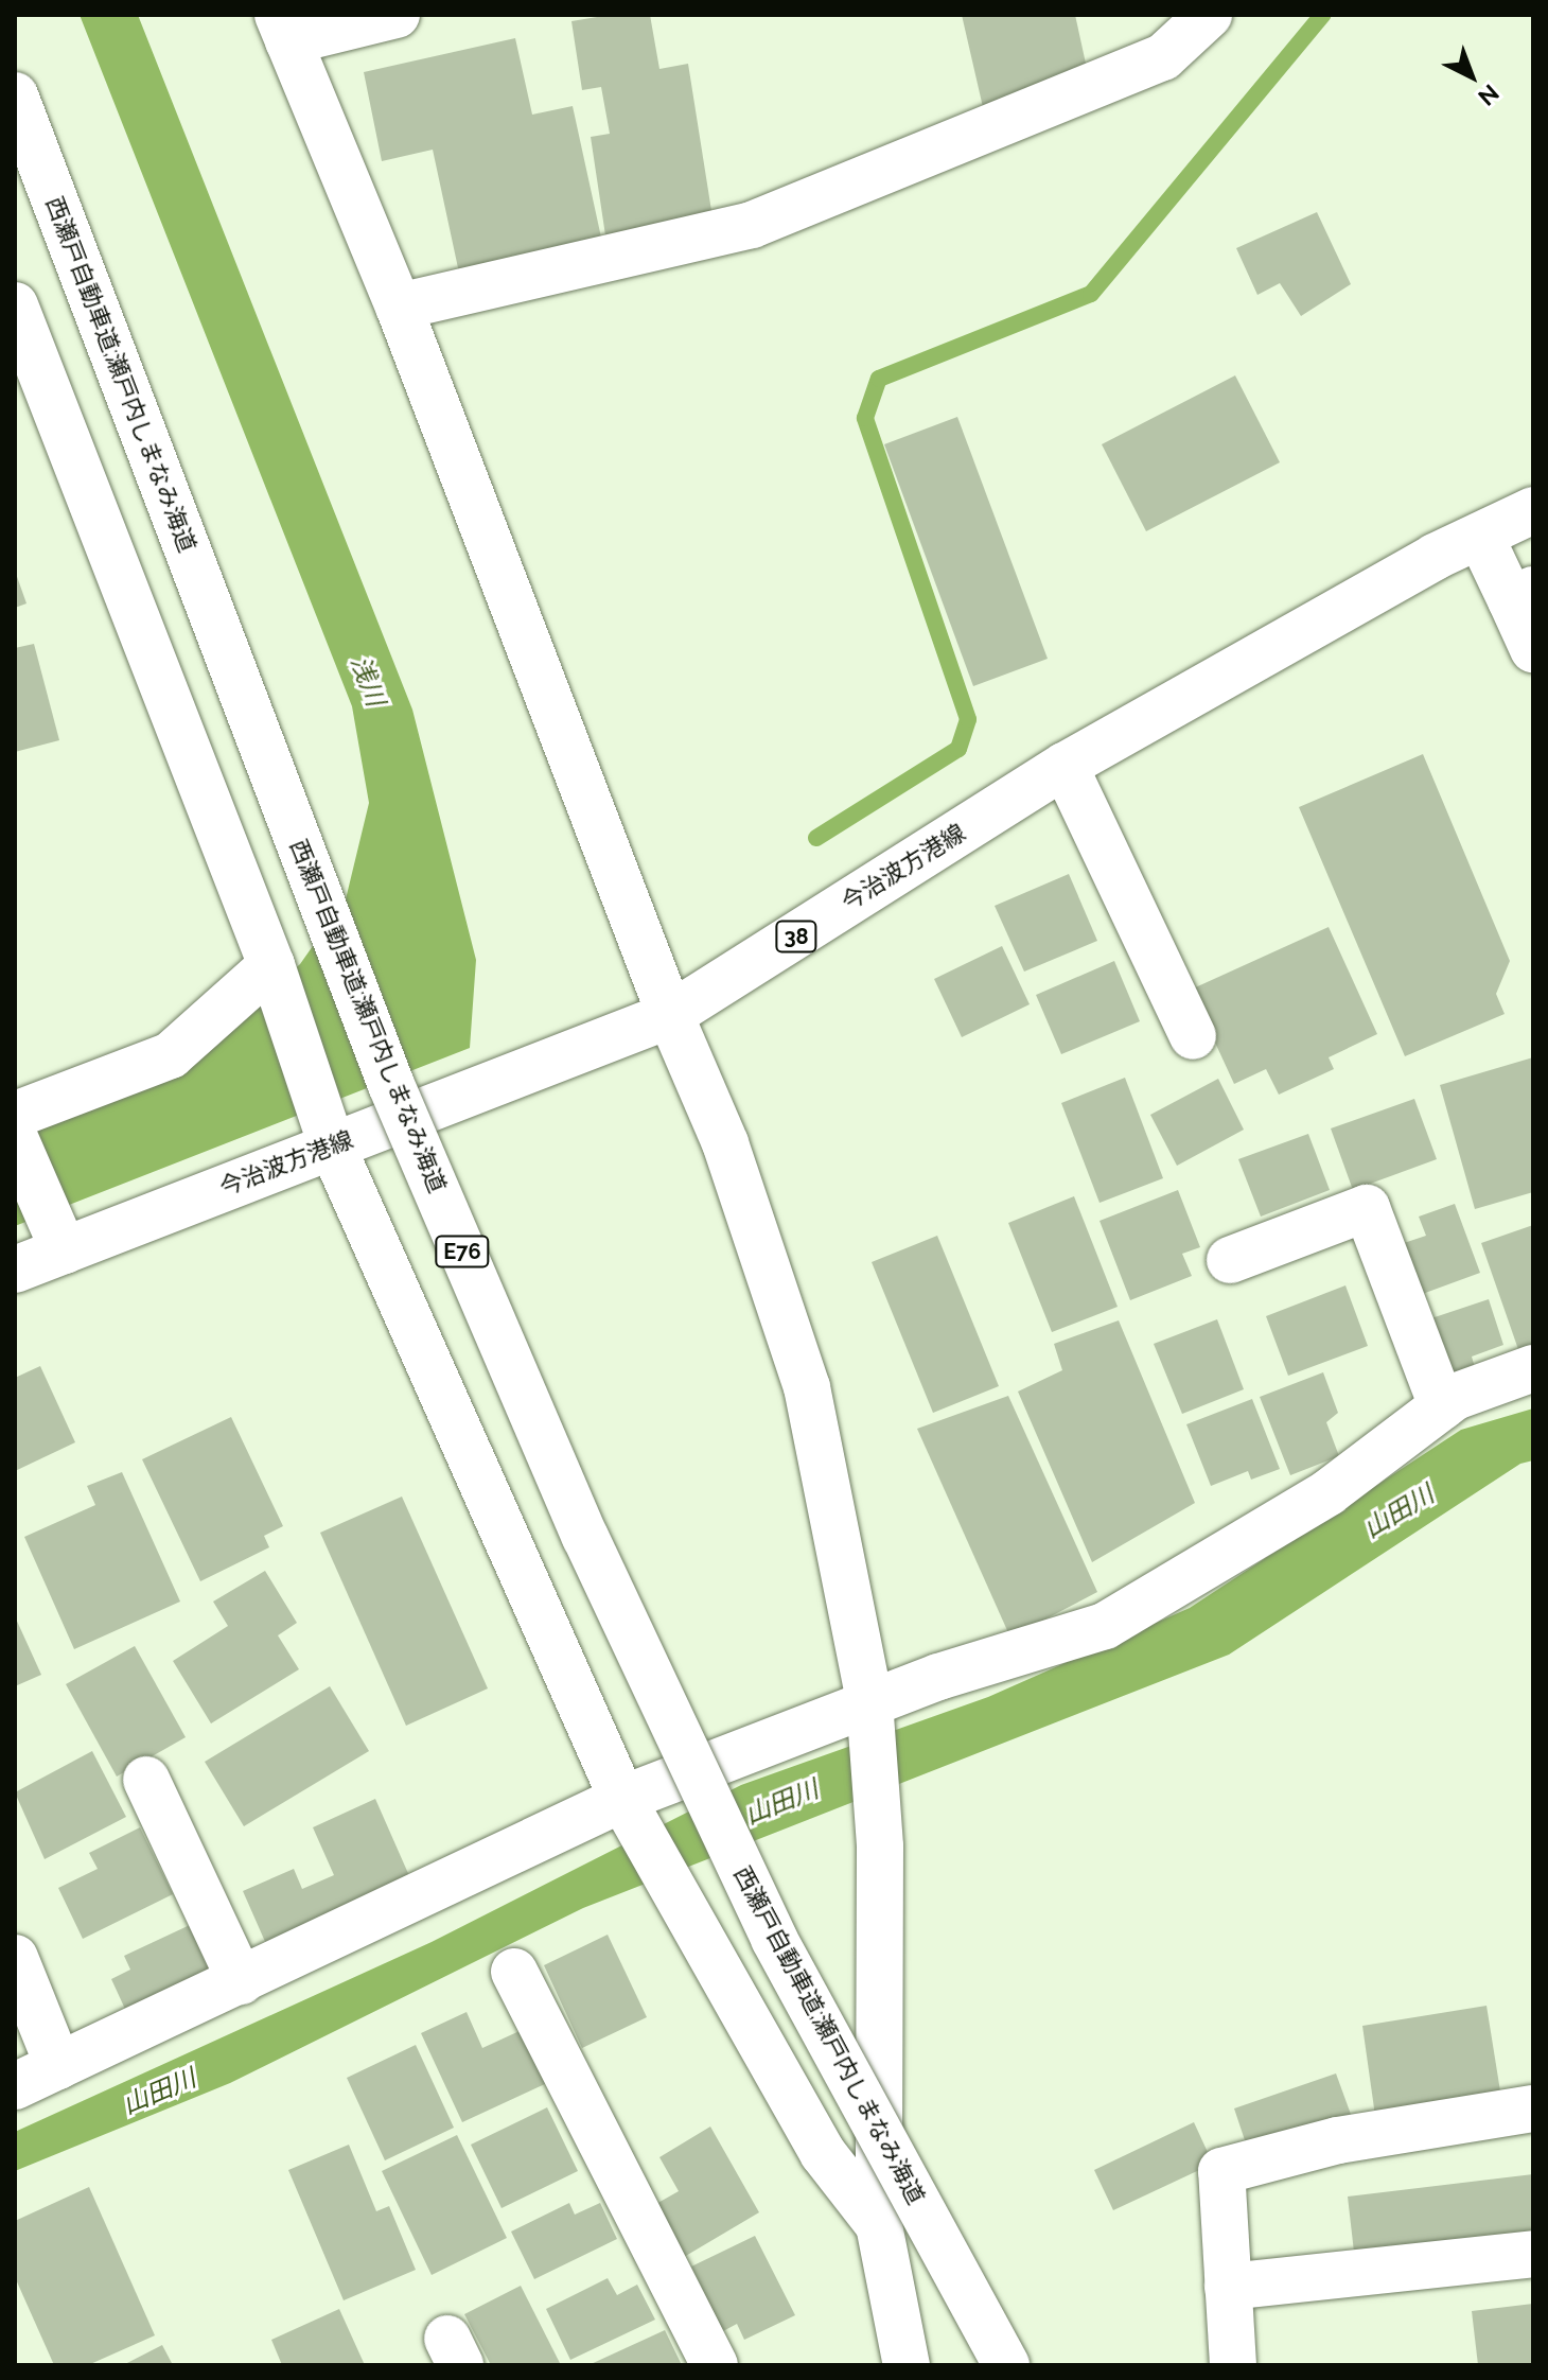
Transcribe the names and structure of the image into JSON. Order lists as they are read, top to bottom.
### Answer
{
  "streets": {
    "main road": [
      "西瀬戸自動車道;瀬戸内しまなみ海道",
      "今治波方港線",
      "38",
      "E76"
    ]
  },
  "water": ["浅川", "山田川"],
  "north": "bottom right"
}
